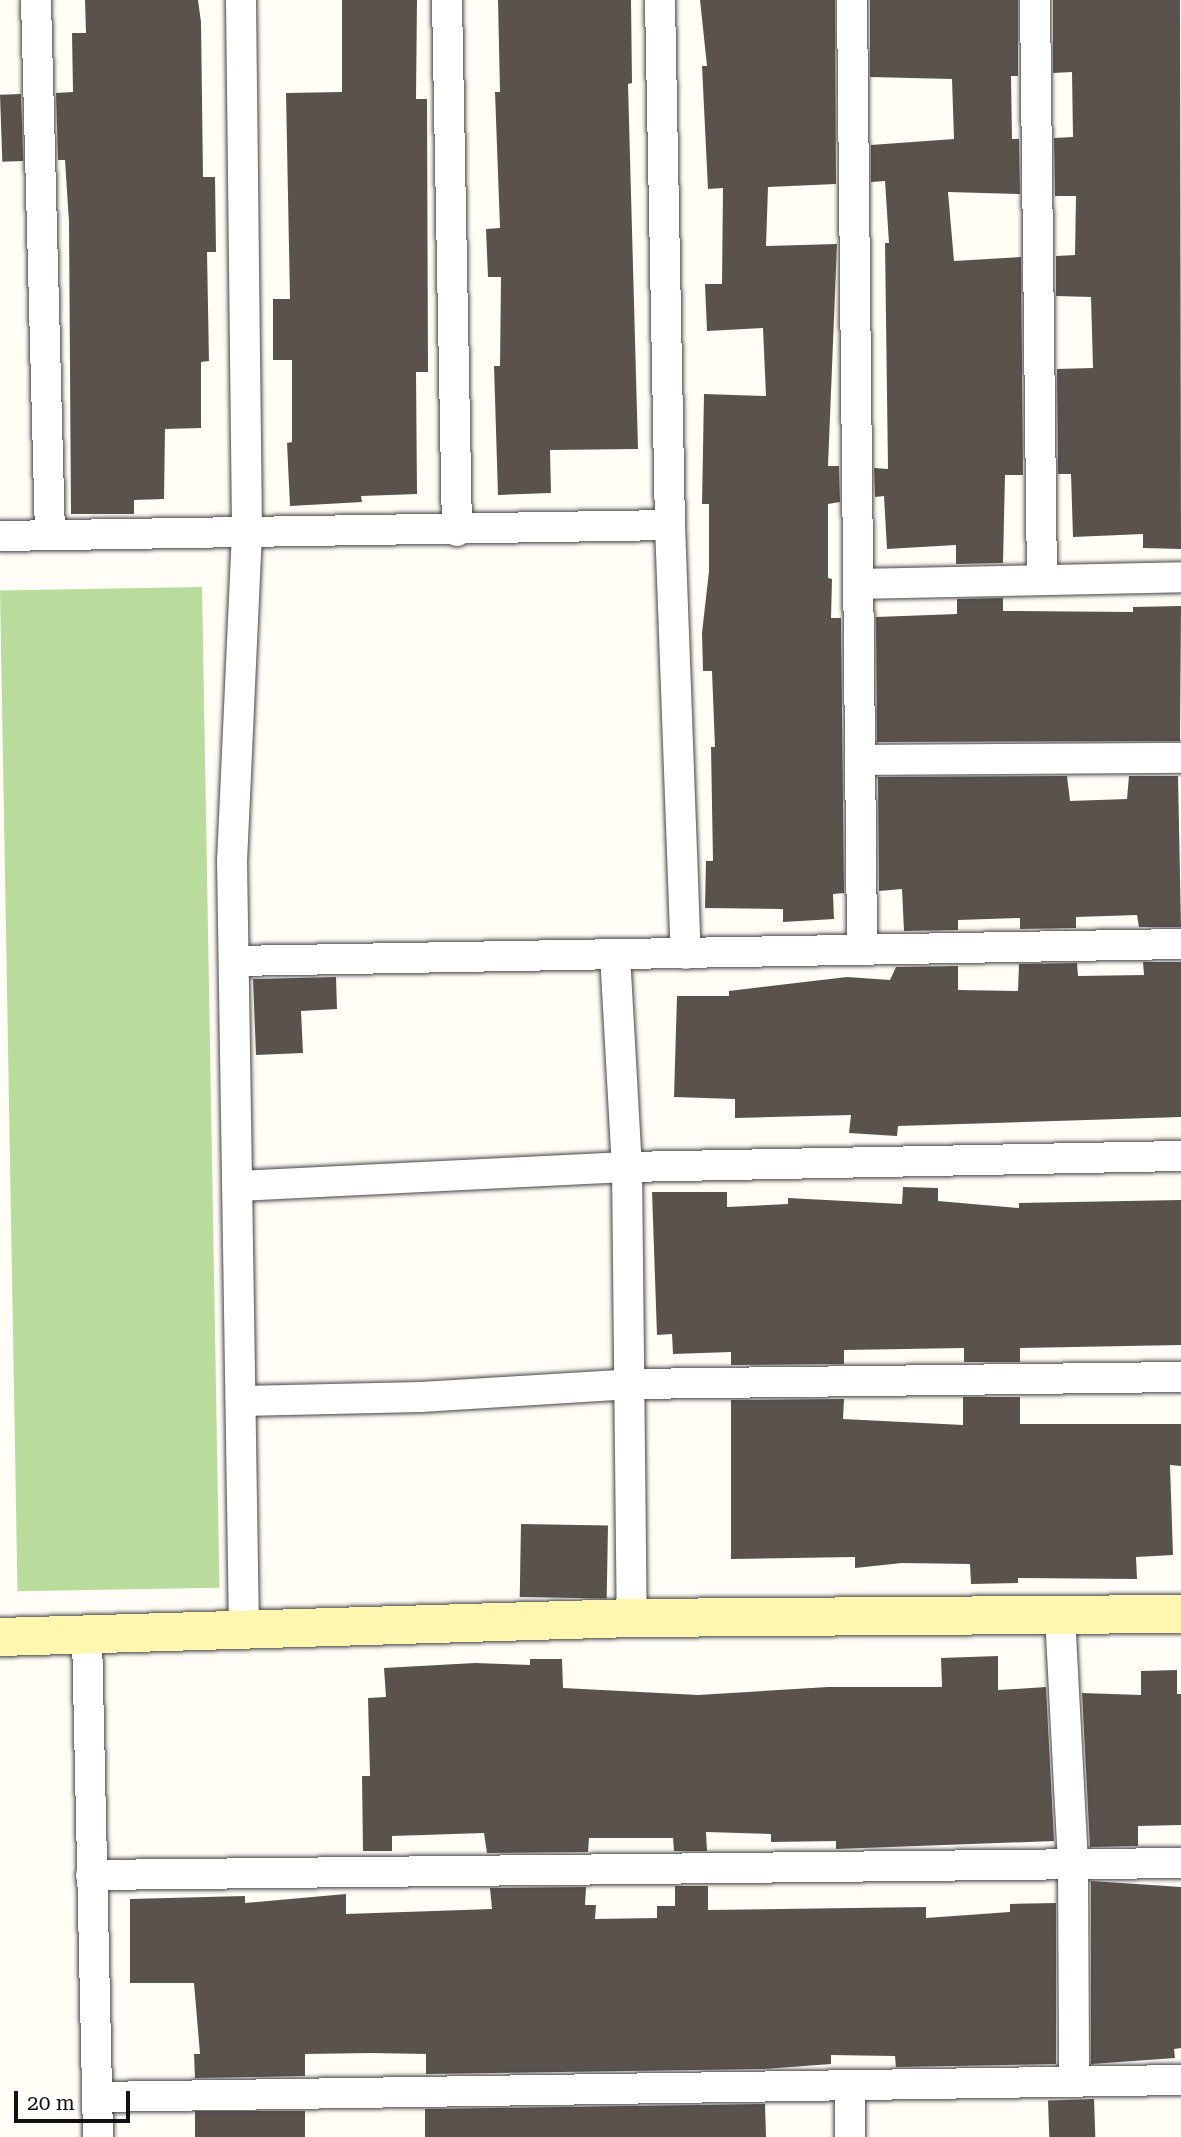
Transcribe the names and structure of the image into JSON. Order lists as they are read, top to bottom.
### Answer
{
  "scale_bar": "20 m"
}
